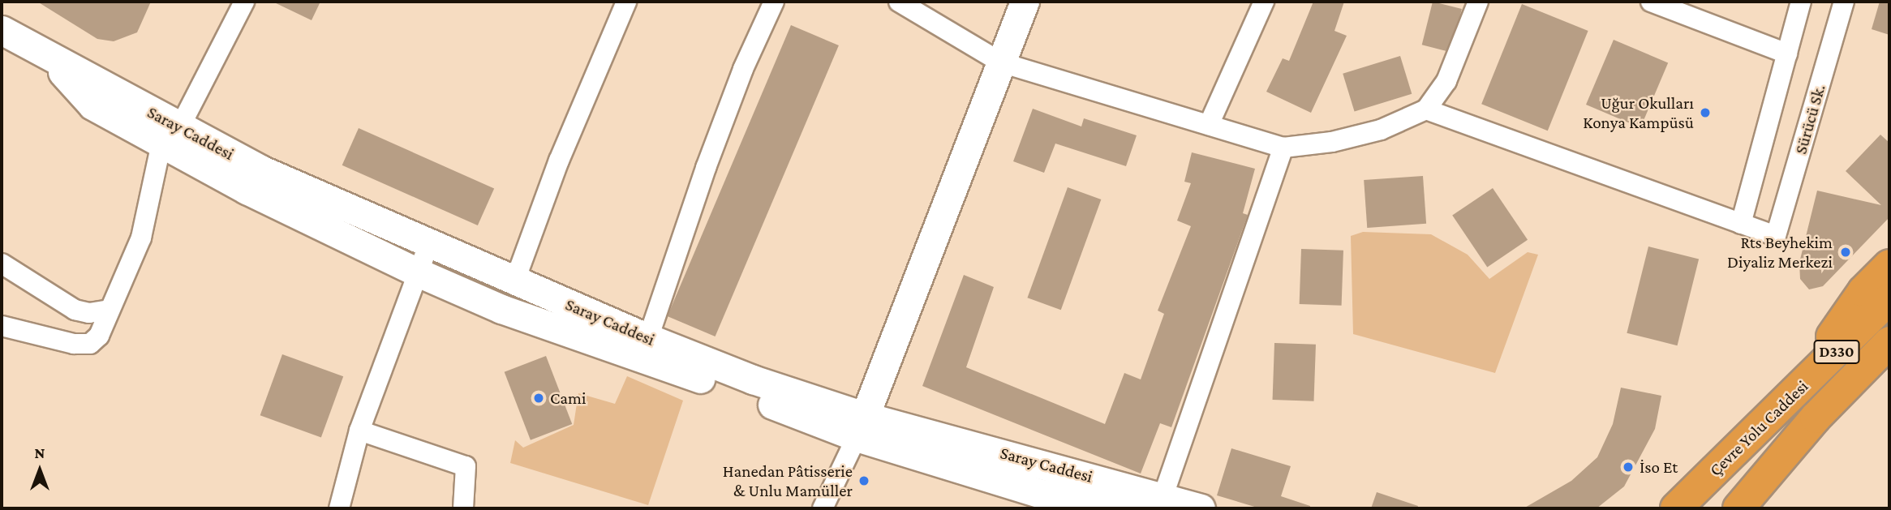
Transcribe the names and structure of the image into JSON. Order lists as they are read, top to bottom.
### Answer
{
  "streets": {
    "highway": ["D330", "Çevre Yolu Caddesi"],
    "street": ["Sürücü Sk.", "Saray Caddesi"]
  },
  "places": [
    "Uğur Okulları Konya Kampüsü",
    "Rts Beyhekim Diyaliz Merkezi",
    "Cami",
    "İso Et",
    "Hanedan Pâtisserie & Unlu Mamüller"
  ],
  "north": "top"
}
